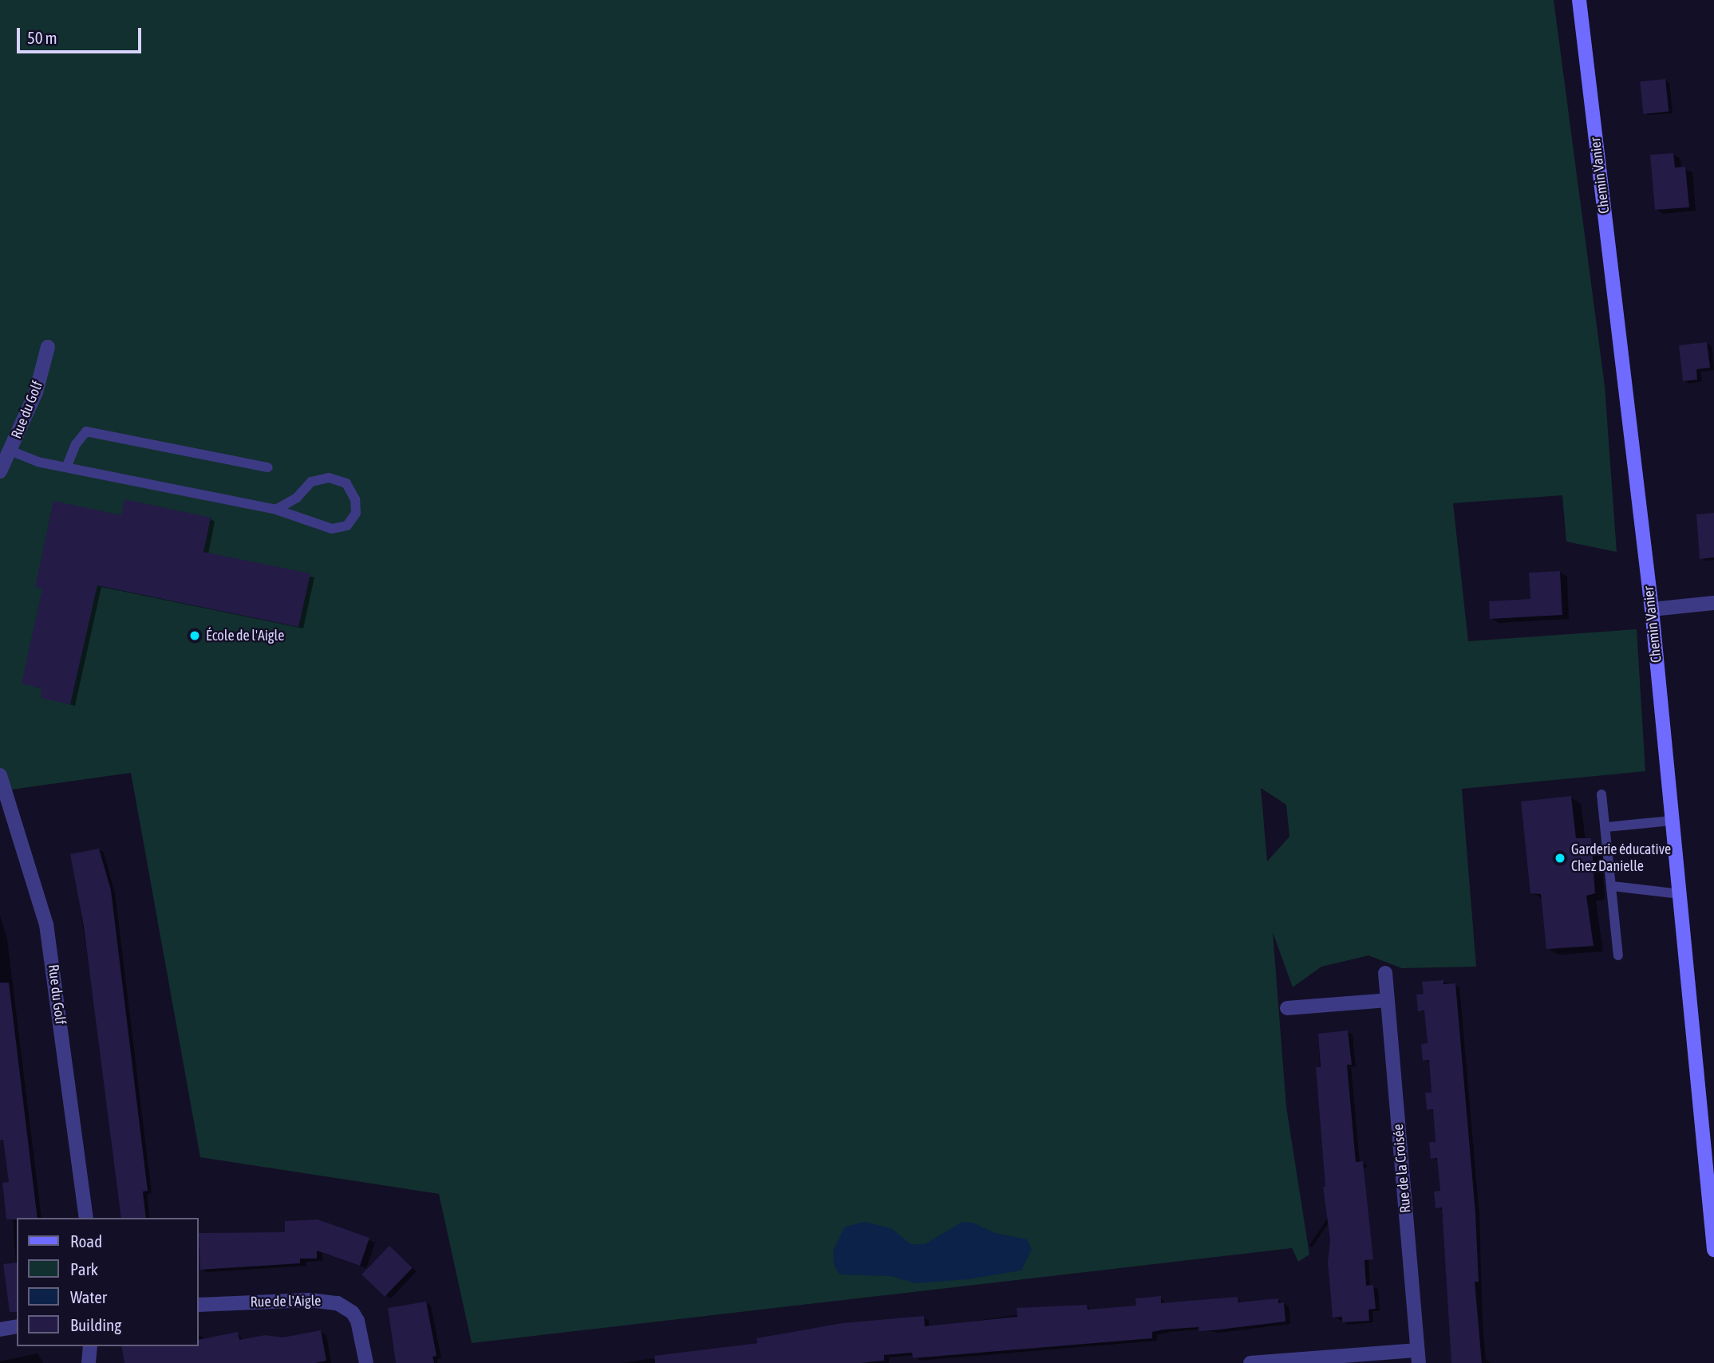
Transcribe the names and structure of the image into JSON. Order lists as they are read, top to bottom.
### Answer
{
  "streets": {
    "main road": ["Chemin Vanier"],
    "street": ["Rue du Golf", "Rue de la Croisée", "Rue de l'Aigle"]
  },
  "places": ["École de l'Aigle", "Garderie éducative Chez Danielle"],
  "legend": [
    "Road",
    "Park",
    "Water",
    "Building"
  ],
  "scale_bar": "50 m"
}
